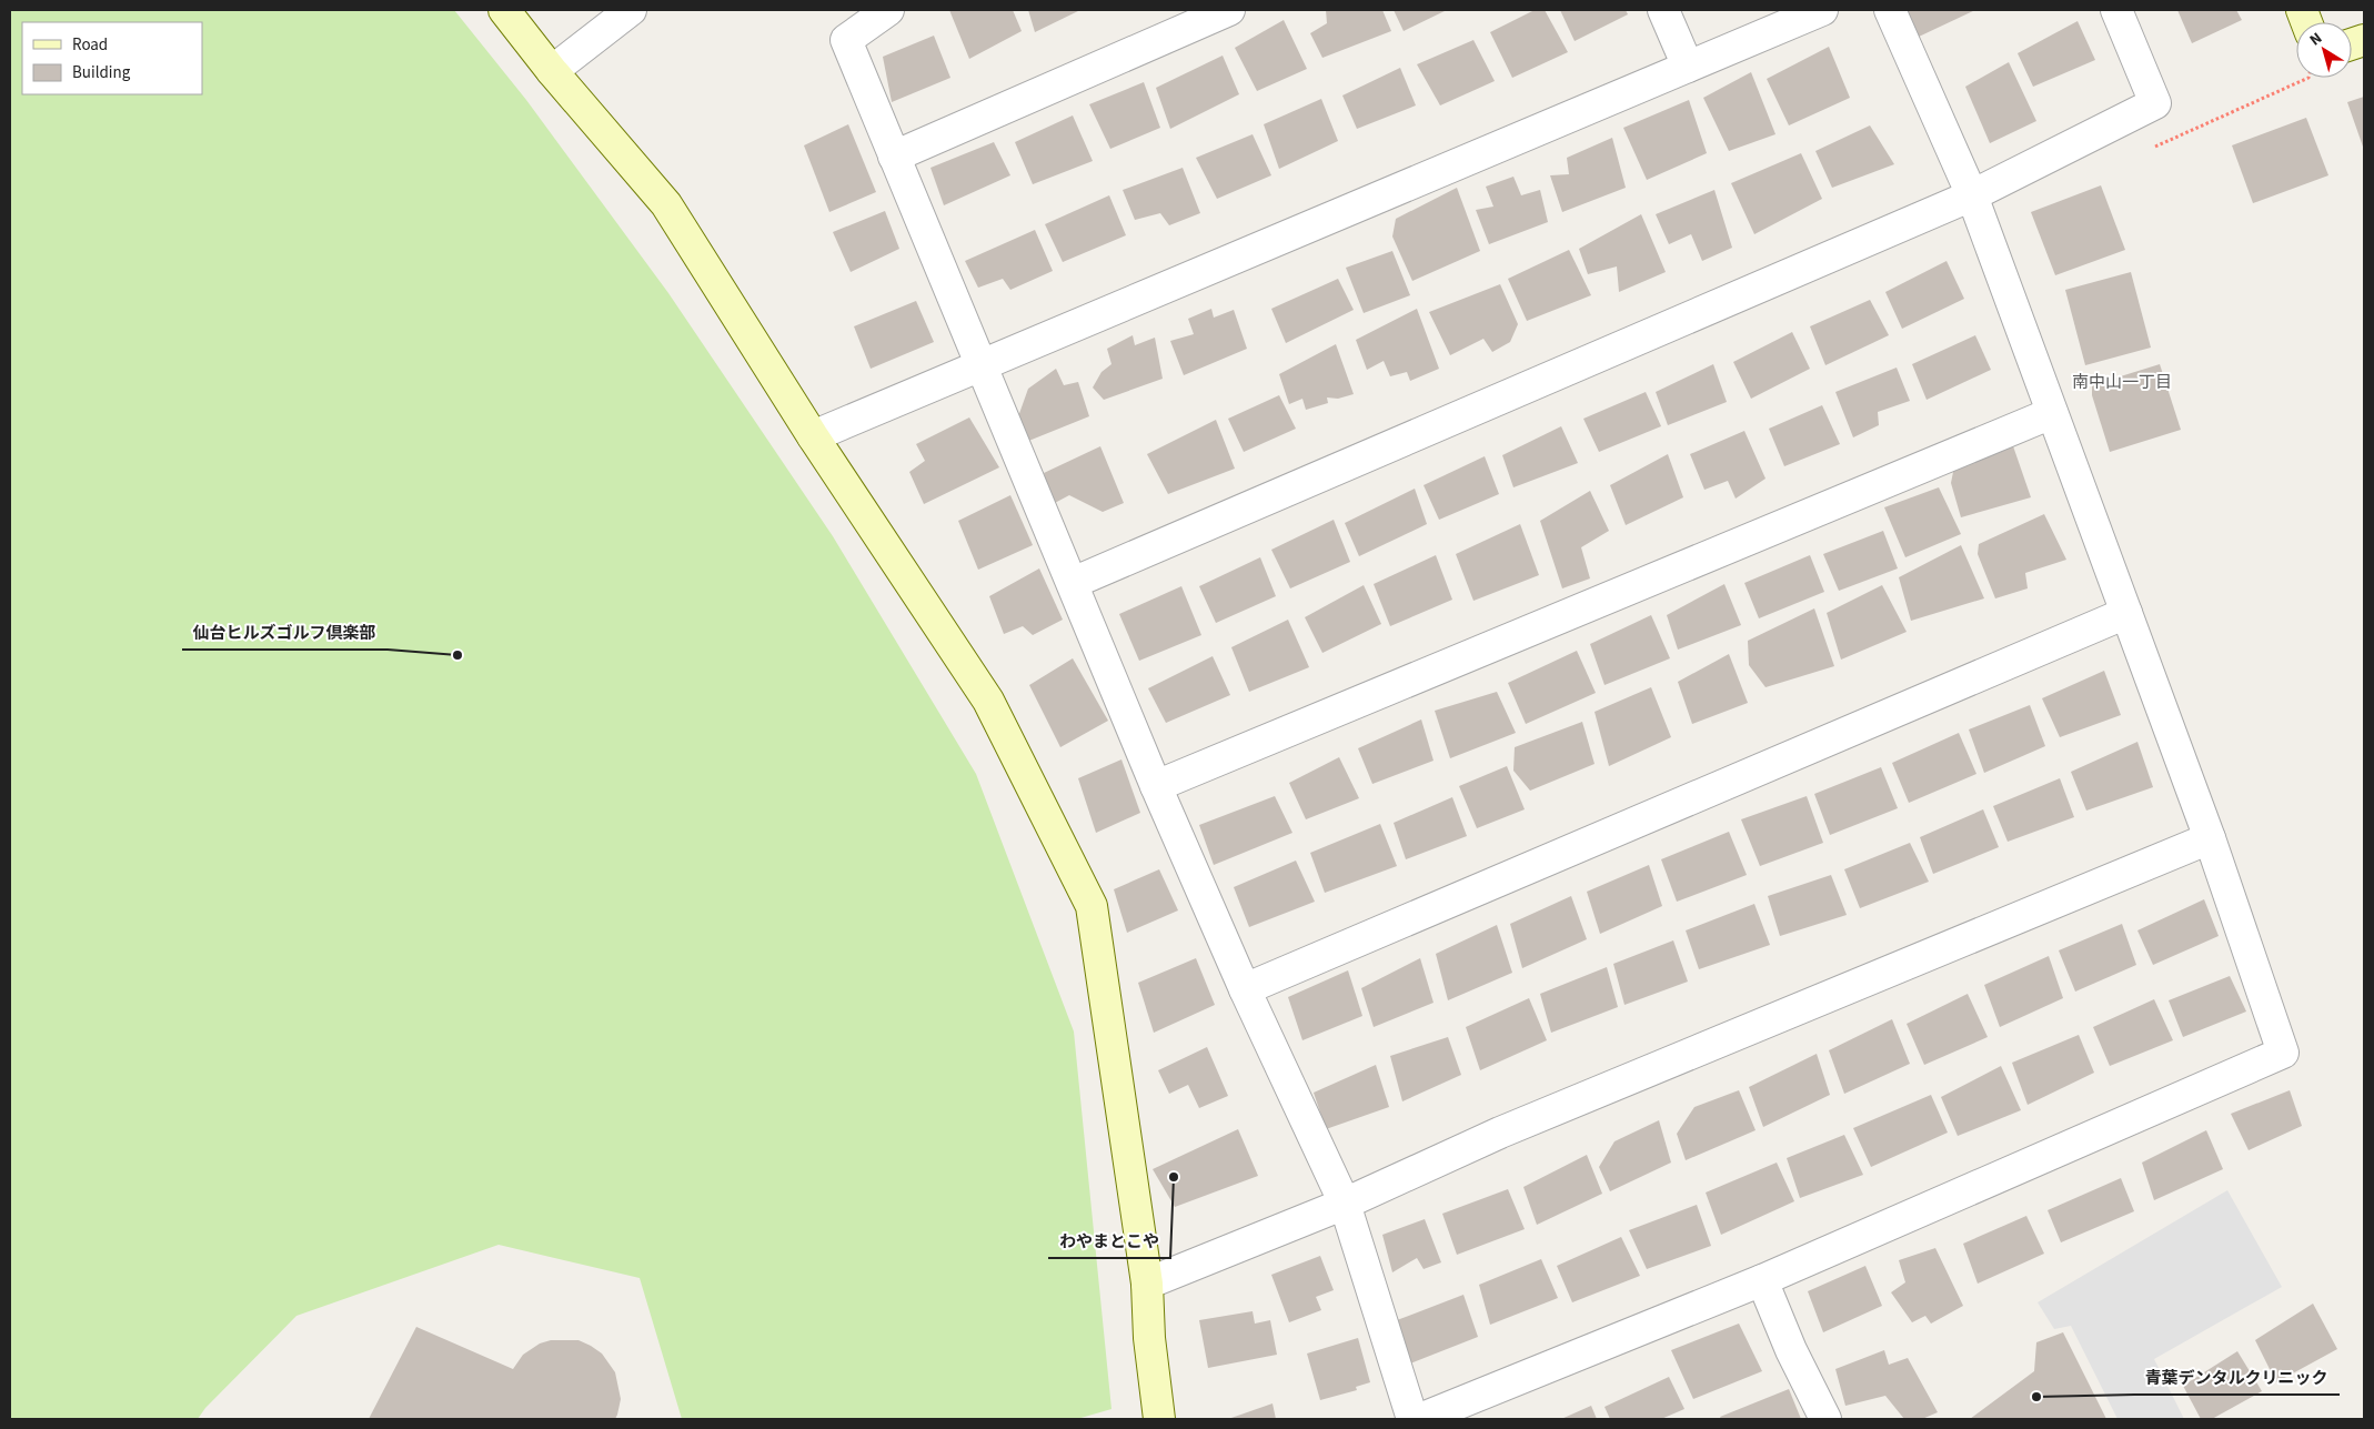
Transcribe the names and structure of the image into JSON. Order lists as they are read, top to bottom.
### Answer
{
  "districts": ["南中山一丁目"],
  "places": ["仙台ヒルズゴルフ倶楽部", "わやまとこや", "青葉デンタルクリニック"],
  "legend": ["Road", "Building"],
  "north": "top left"
}
